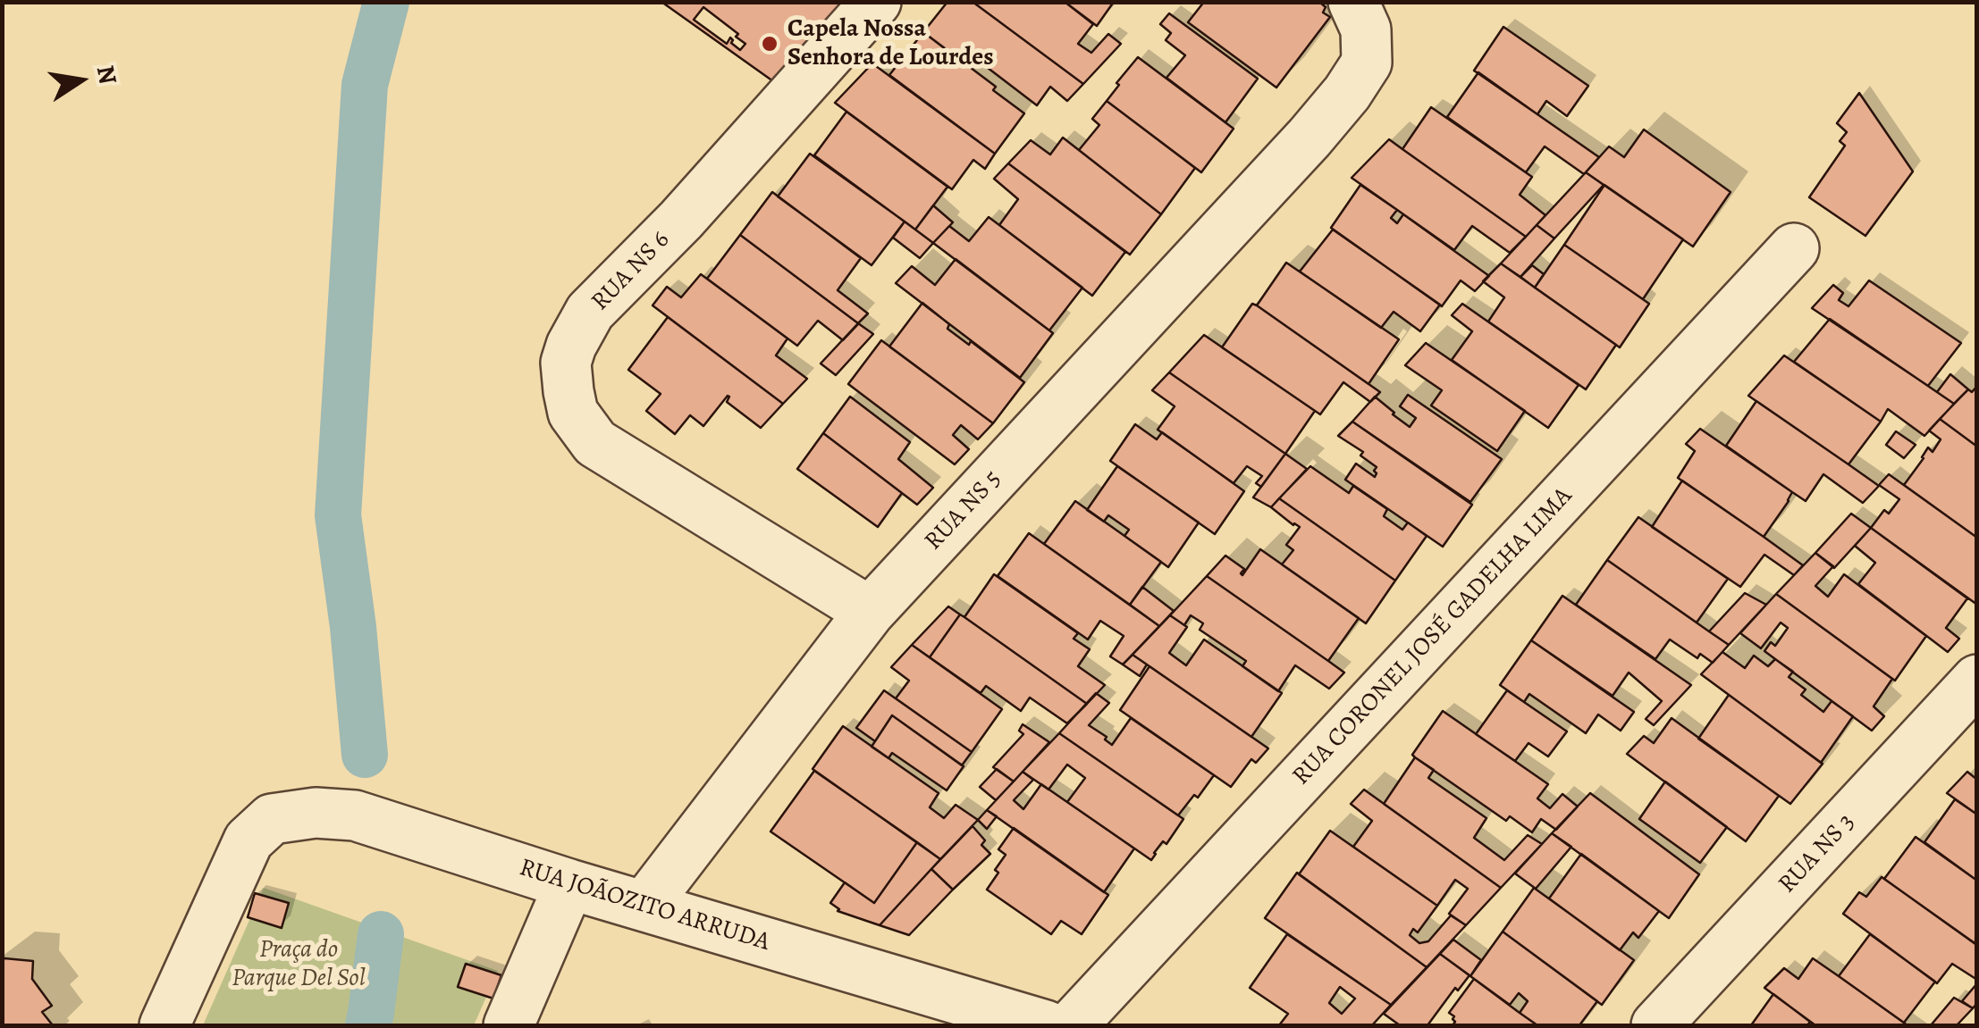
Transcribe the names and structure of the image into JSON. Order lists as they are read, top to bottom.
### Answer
{
  "streets": {
    "street": [
      "RUA NS 6",
      "RUA NS 5",
      "RUA CORONEL JOSÉ GADELHA LIMA",
      "RUA NS 3",
      "RUA JOÃOZITO ARRUDA"
    ]
  },
  "crossings": [
    ["RUA NS 6", "RUA NS 5"],
    ["RUA NS 5", "RUA JOÃOZITO ARRUDA"]
  ],
  "parks": ["Praça do Parque Del Sol"],
  "places": ["Capela Nossa Senhora de Lourdes"],
  "north": "right"
}
